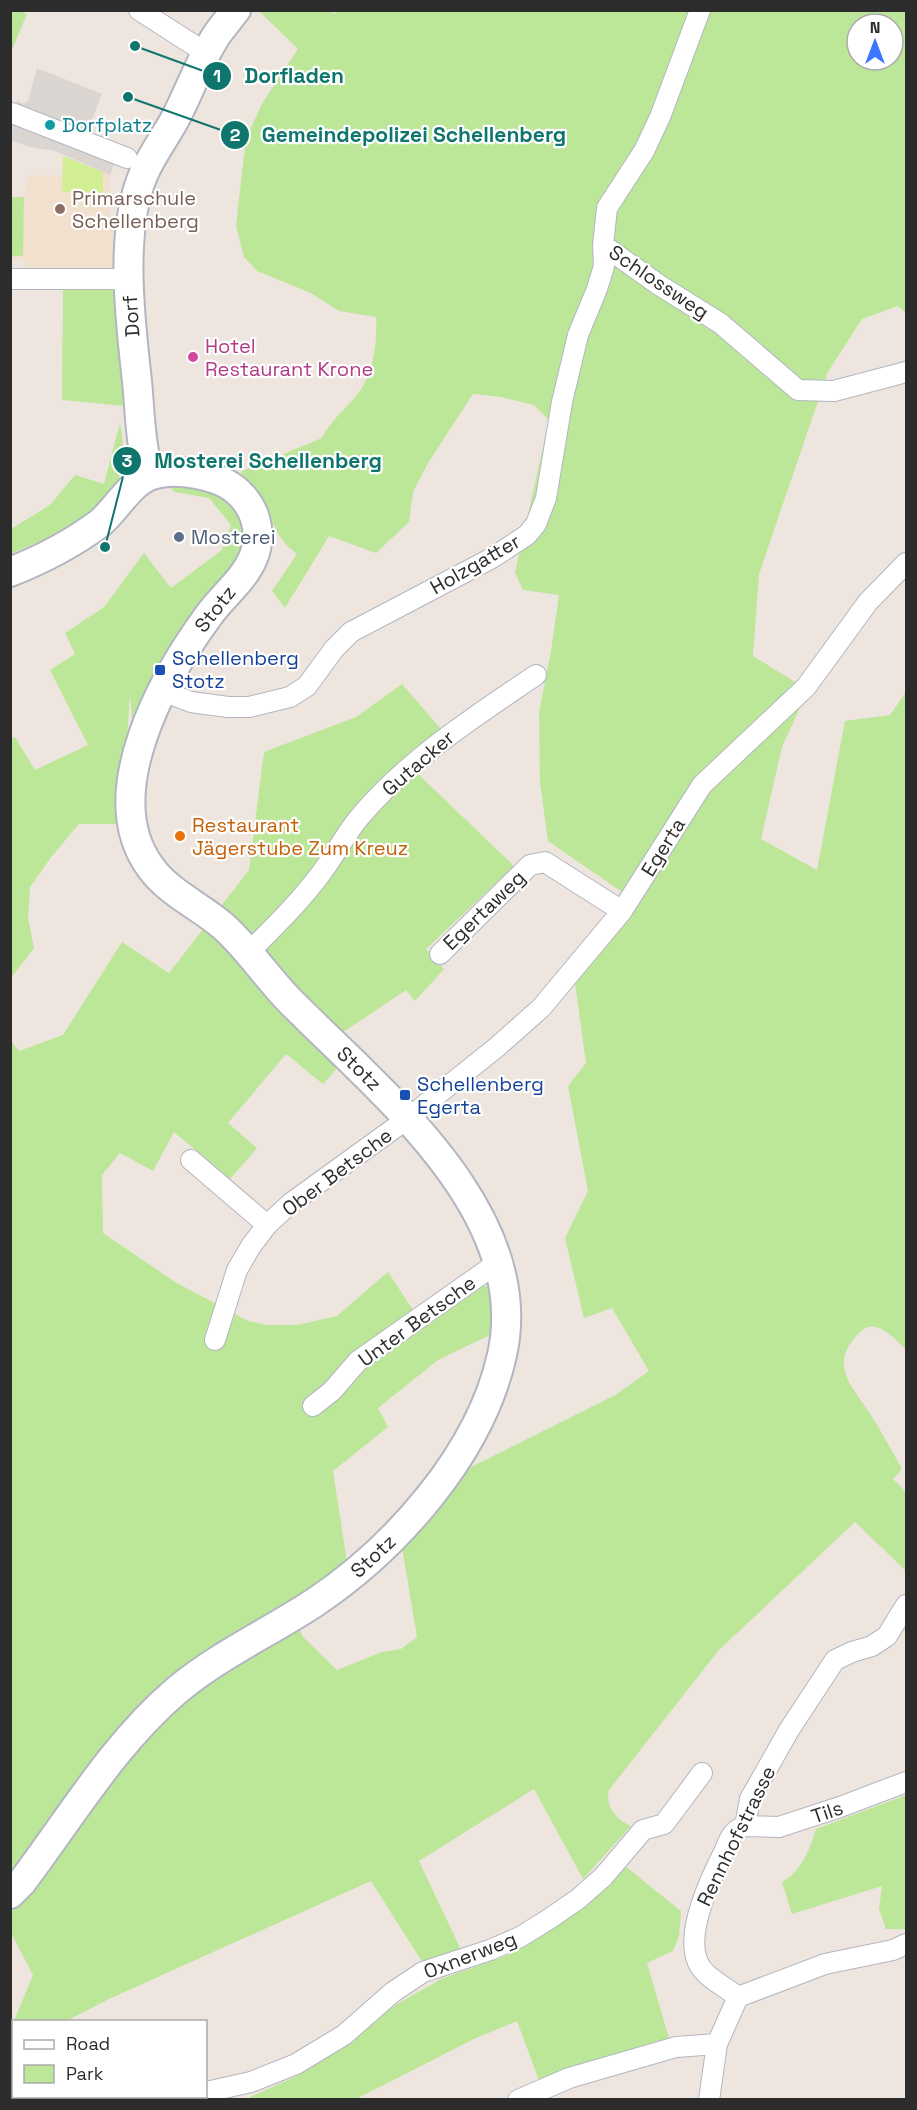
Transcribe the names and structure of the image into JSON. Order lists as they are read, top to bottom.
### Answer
{
  "streets": {
    "street": [
      "Schlossweg",
      "Dorf",
      "Holzgatter",
      "Stotz",
      "Gutacker",
      "Egerta",
      "Egertaweg",
      "Ober Betsche",
      "Unter Betsche",
      "Tils",
      "Rennhofstrasse",
      "Oxnerweg"
    ]
  },
  "crossings": [
    ["Schlossweg", "Holzgatter"],
    ["Dorf", "Stotz"],
    ["Holzgatter", "Stotz"],
    ["Stotz", "Gutacker"],
    ["Stotz", "Egerta"],
    ["Stotz", "Ober Betsche"],
    ["Stotz", "Unter Betsche"],
    ["Egerta", "Egertaweg"],
    ["Egerta", "Ober Betsche"],
    ["Tils", "Rennhofstrasse"]
  ],
  "places": {
    "other": [
      "Dorfladen",
      "Gemeindepolizei Schellenberg",
      "Dorfplatz",
      "Primarschule Schellenberg",
      "Hotel Restaurant Krone",
      "Mosterei",
      "Mosterei Schellenberg",
      "Restaurant Jägerstube Zum Kreuz"
    ],
    "transit": ["Schellenberg Stotz", "Schellenberg Egerta"]
  },
  "legend": ["Road", "Park"],
  "north": "top"
}
